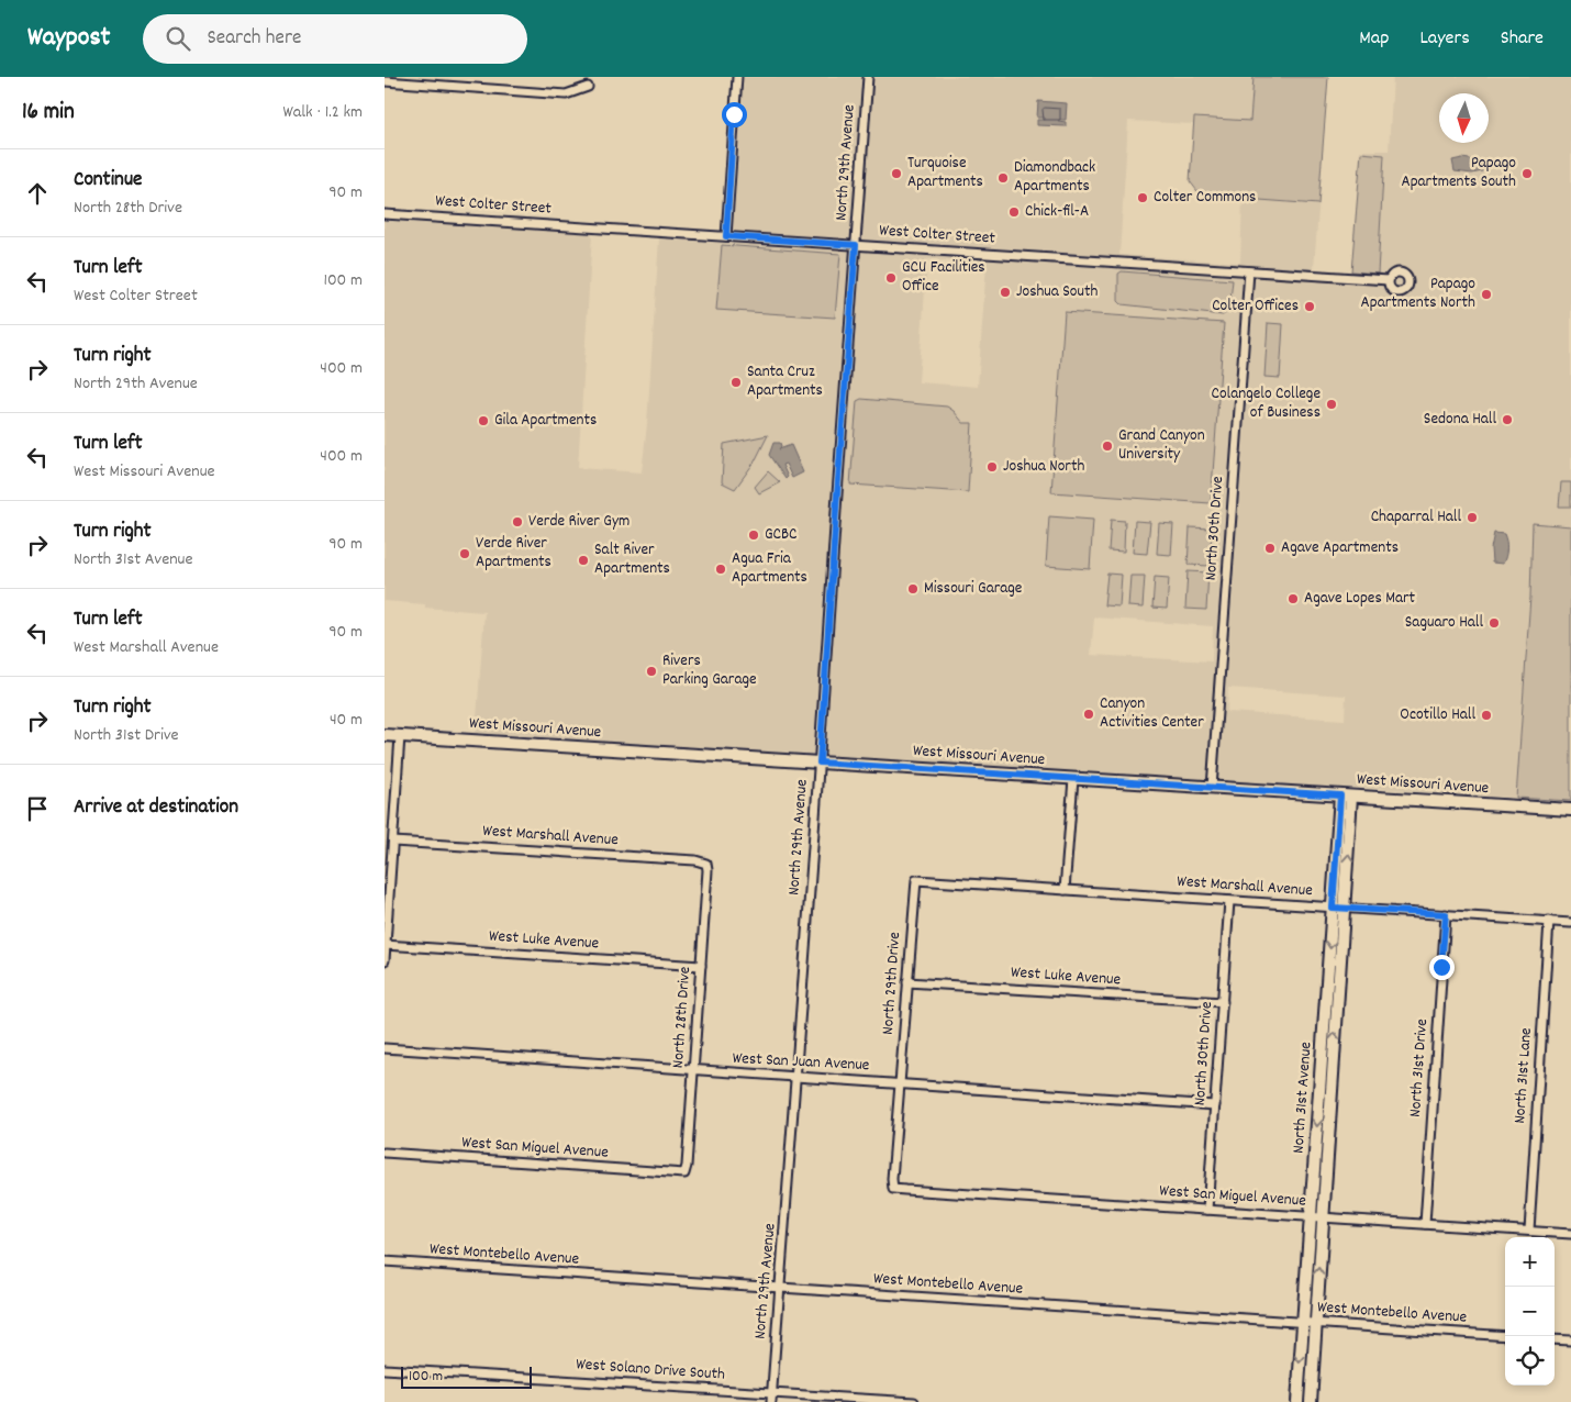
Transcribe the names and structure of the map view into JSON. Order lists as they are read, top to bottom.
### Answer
{
  "streets": {
    "street": [
      "North 29th Avenue",
      "West Colter Street",
      "North 30th Drive",
      "West Missouri Avenue",
      "West Marshall Avenue",
      "West Luke Avenue",
      "North 29th Drive",
      "North 28th Drive",
      "West San Juan Avenue",
      "North 31st Drive",
      "North 31st Lane",
      "North 31st Avenue",
      "West San Miguel Avenue",
      "West Montebello Avenue",
      "West Solano Drive South"
    ]
  },
  "crossings": [
    ["North 29th Avenue", "West Colter Street"],
    ["North 29th Avenue", "West Missouri Avenue"],
    ["North 29th Avenue", "West San Juan Avenue"],
    ["North 29th Avenue", "West Montebello Avenue"],
    ["North 29th Avenue", "West Solano Drive South"],
    ["West Colter Street", "North 30th Drive"],
    ["North 30th Drive", "West Missouri Avenue"],
    ["North 30th Drive", "West Marshall Avenue"],
    ["North 30th Drive", "West Luke Avenue"],
    ["North 30th Drive", "West San Juan Avenue"],
    ["North 30th Drive", "West San Miguel Avenue"],
    ["West Missouri Avenue", "North 31st Avenue"],
    ["West Marshall Avenue", "North 29th Drive"],
    ["West Marshall Avenue", "North 28th Drive"],
    ["West Marshall Avenue", "North 31st Drive"],
    ["West Marshall Avenue", "North 31st Lane"],
    ["West Marshall Avenue", "North 31st Avenue"],
    ["West Luke Avenue", "North 29th Drive"],
    ["West Luke Avenue", "North 28th Drive"],
    ["North 29th Drive", "West San Juan Avenue"],
    ["North 29th Drive", "West San Miguel Avenue"],
    ["North 28th Drive", "West San Juan Avenue"],
    ["North 28th Drive", "West San Miguel Avenue"],
    ["North 31st Drive", "West San Miguel Avenue"],
    ["North 31st Lane", "West San Miguel Avenue"],
    ["North 31st Avenue", "West San Miguel Avenue"],
    ["North 31st Avenue", "West Montebello Avenue"]
  ],
  "places": [
    "Turquoise Apartments",
    "Papago Apartments South",
    "Diamondback Apartments",
    "Colter Commons",
    "Chick-fil-A",
    "GCU Facilities Office",
    "Joshua South",
    "Papago Apartments North",
    "Colter Offices",
    "Santa Cruz Apartments",
    "Colangelo College of Business",
    "Sedona Hall",
    "Gila Apartments",
    "Grand Canyon University",
    "Joshua North",
    "Chaparral Hall",
    "Verde River Gym",
    "GCBC",
    "Agave Apartments",
    "Verde River Apartments",
    "Salt River Apartments",
    "Agua Fria Apartments",
    "Missouri Garage",
    "Agave Lopes Mart",
    "Saguaro Hall",
    "Rivers Parking Garage",
    "Canyon Activities Center",
    "Ocotillo Hall"
  ],
  "scale_bar": "100 m",
  "north": "bottom",
  "page": {
    "header": "Waypost",
    "search": "Search here",
    "nav": ["Map", "Layers", "Share"],
    "heading": ["16 min", "Walk · 1.2 km"],
    "list": [
      ["Continue", "North 28th Drive", "90 m"],
      ["Turn left", "West Colter Street", "100 m"],
      ["Turn right", "North 29th Avenue", "400 m"],
      ["Turn left", "West Missouri Avenue", "400 m"],
      ["Turn right", "North 31st Avenue", "90 m"],
      ["Turn left", "West Marshall Avenue", "90 m"],
      ["Turn right", "North 31st Drive", "40 m"],
      "Arrive at destination"
    ],
    "map_buttons": ["+", "−"],
    "scale": "100 m"
  }
}
